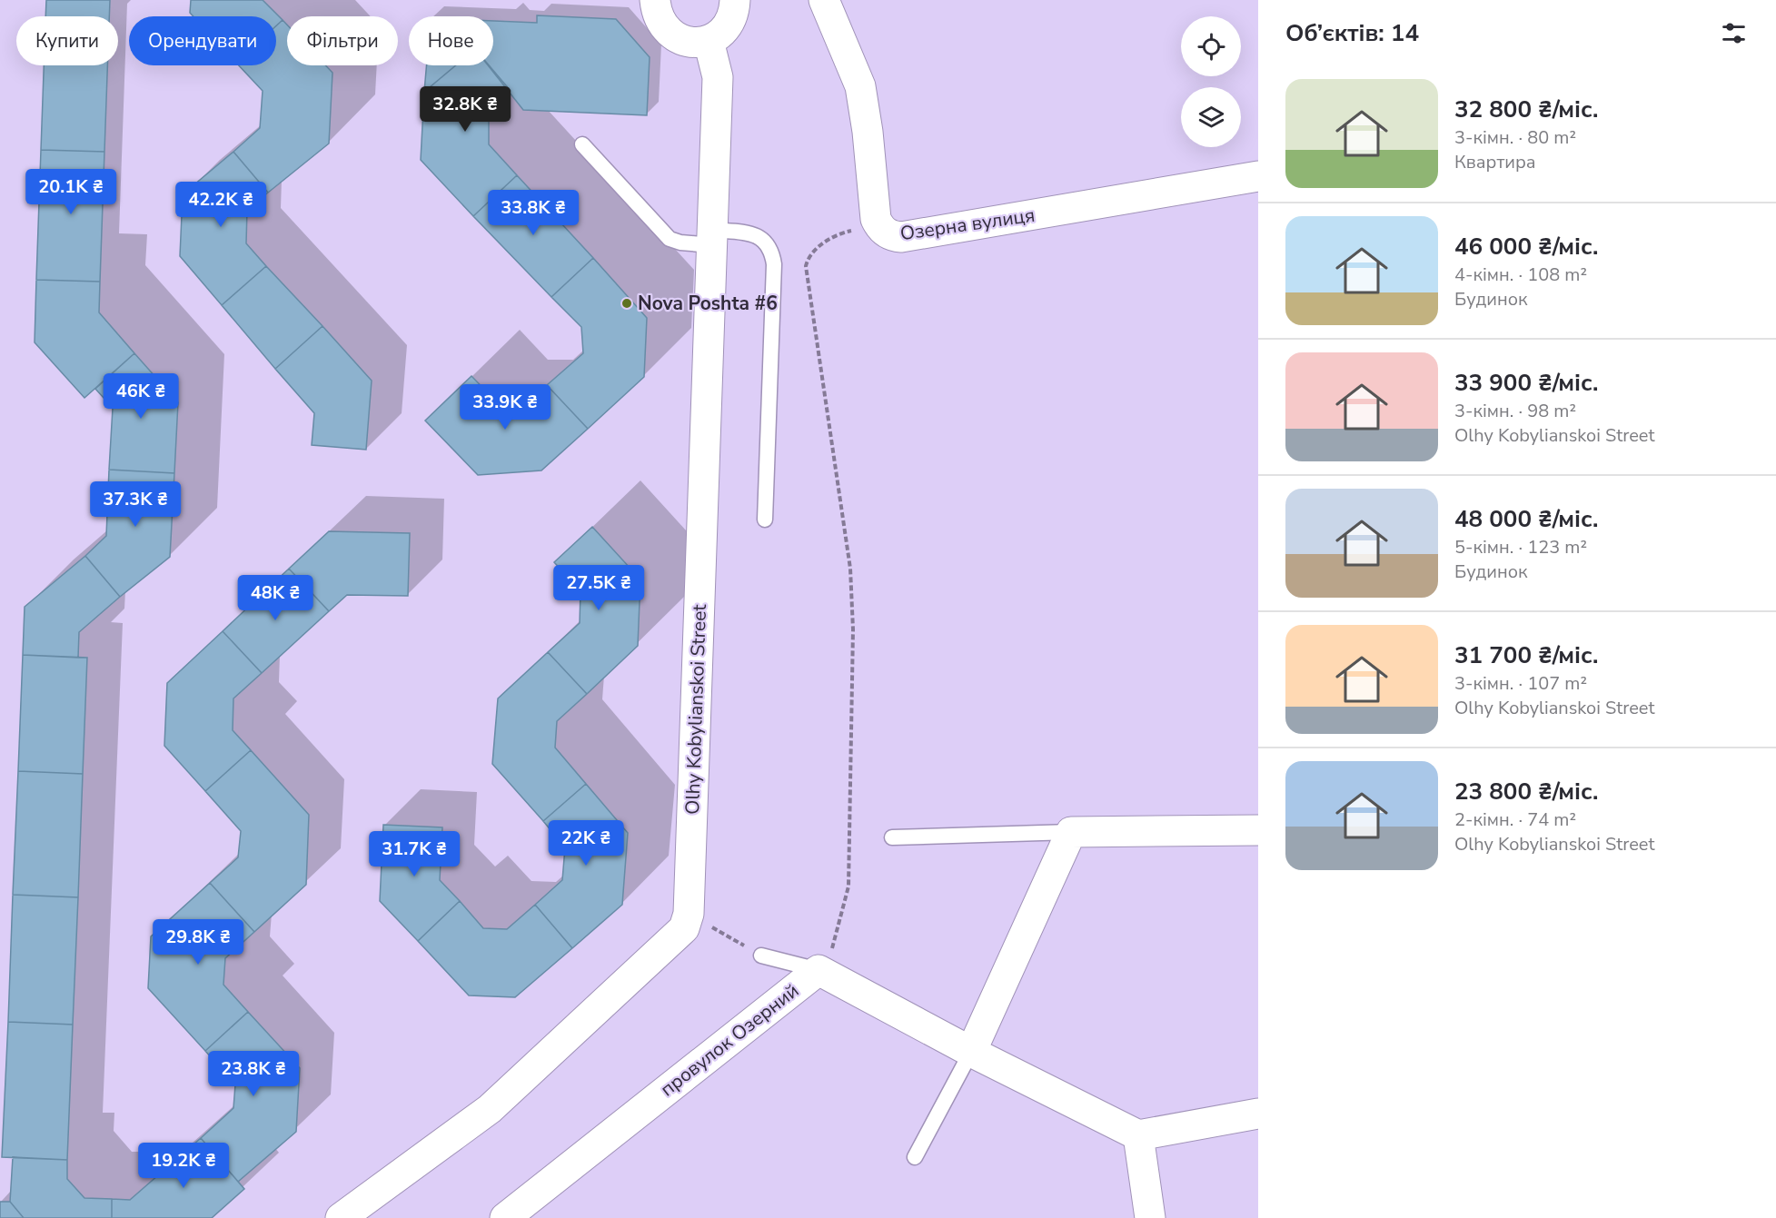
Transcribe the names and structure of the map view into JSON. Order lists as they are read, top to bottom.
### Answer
{
  "streets": {
    "street": ["Озерна вулиця", "Olhy Kobylianskoi Street", "провулок Озерний"]
  },
  "places": ["Nova Poshta #6"],
  "page": {
    "heading": "Об’єктів: 14",
    "chip": [
      "Купити",
      "Орендувати",
      "Фільтри",
      "Нове"
    ],
    "list": [
      {
        "name": "32 800 ₴/міс.",
        "note": "3-кімн. · 80 m² · Квартира"
      },
      {
        "name": "46 000 ₴/міс.",
        "note": "4-кімн. · 108 m² · Будинок"
      },
      {
        "name": "33 900 ₴/міс.",
        "note": "3-кімн. · 98 m² · Olhy Kobylianskoi Street"
      },
      {
        "name": "48 000 ₴/міс.",
        "note": "5-кімн. · 123 m² · Будинок"
      },
      {
        "name": "31 700 ₴/міс.",
        "note": "3-кімн. · 107 m² · Olhy Kobylianskoi Street"
      },
      {
        "name": "23 800 ₴/міс.",
        "note": "2-кімн. · 74 m² · Olhy Kobylianskoi Street"
      }
    ],
    "price": [
      "32.8K ₴",
      "20.1K ₴",
      "42.2K ₴",
      "33.8K ₴",
      "46K ₴",
      "33.9K ₴",
      "37.3K ₴",
      "27.5K ₴",
      "48K ₴",
      "22K ₴",
      "31.7K ₴",
      "29.8K ₴",
      "23.8K ₴",
      "19.2K ₴"
    ]
  }
}
